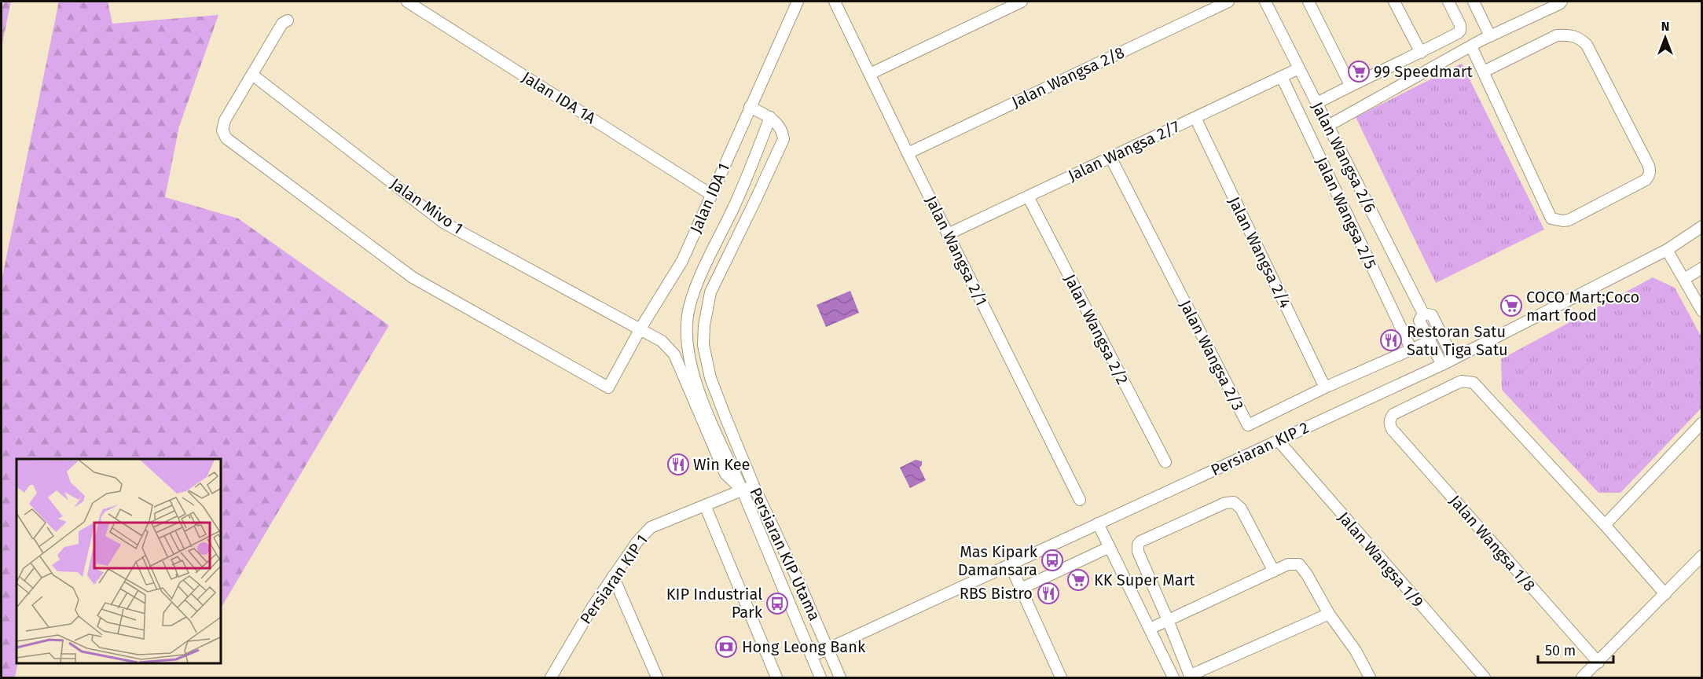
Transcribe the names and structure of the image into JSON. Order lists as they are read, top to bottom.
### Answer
{
  "streets": {
    "street": [
      "Jalan Wangsa 2/8",
      "Jalan IDA 1A",
      "Jalan Wangsa 2/7",
      "Jalan Wangsa 2/6",
      "Jalan IDA 1",
      "Jalan Mivo 1",
      "Jalan Wangsa 2/5",
      "Jalan Wangsa 2/1",
      "Jalan Wangsa 2/4",
      "Jalan Wangsa 2/2",
      "Jalan Wangsa 2/3",
      "Persiaran KIP 2",
      "Jalan Wangsa 1/8",
      "Persiaran KIP Utama",
      "Jalan Wangsa 1/9",
      "Persiaran KIP 1"
    ]
  },
  "crossings": [
    ["Jalan Wangsa 2/8", "Jalan Wangsa 2/1"],
    ["Jalan IDA 1A", "Jalan IDA 1"],
    ["Jalan Wangsa 2/7", "Jalan Wangsa 2/6"],
    ["Jalan Wangsa 2/7", "Jalan Wangsa 2/5"],
    ["Jalan Wangsa 2/7", "Jalan Wangsa 2/1"],
    ["Jalan Wangsa 2/7", "Jalan Wangsa 2/4"],
    ["Jalan Wangsa 2/7", "Jalan Wangsa 2/2"],
    ["Jalan Wangsa 2/7", "Jalan Wangsa 2/3"],
    ["Jalan Wangsa 2/6", "Jalan Wangsa 2/3"],
    ["Jalan Wangsa 2/6", "Persiaran KIP 2"],
    ["Jalan IDA 1", "Jalan Mivo 1"],
    ["Jalan IDA 1", "Persiaran KIP Utama"],
    ["Jalan Mivo 1", "Persiaran KIP Utama"],
    ["Jalan Mivo 1", "Persiaran KIP 1"],
    ["Jalan Wangsa 2/5", "Jalan Wangsa 2/3"],
    ["Jalan Wangsa 2/4", "Jalan Wangsa 2/3"],
    ["Persiaran KIP 2", "Persiaran KIP Utama"],
    ["Persiaran KIP 2", "Jalan Wangsa 1/9"],
    ["Persiaran KIP Utama", "Persiaran KIP 1"]
  ],
  "places": {
    "supermarket": ["99 Speedmart", "COCO Mart;Coco mart food", "KK Super Mart"],
    "restaurant": ["Restoran Satu Satu Tiga Satu", "Win Kee", "RBS Bistro"],
    "bus stop": ["Mas Kipark Damansara", "KIP Industrial Park"],
    "bank": ["Hong Leong Bank"]
  },
  "scale_bar": "50 m",
  "north": "top"
}
